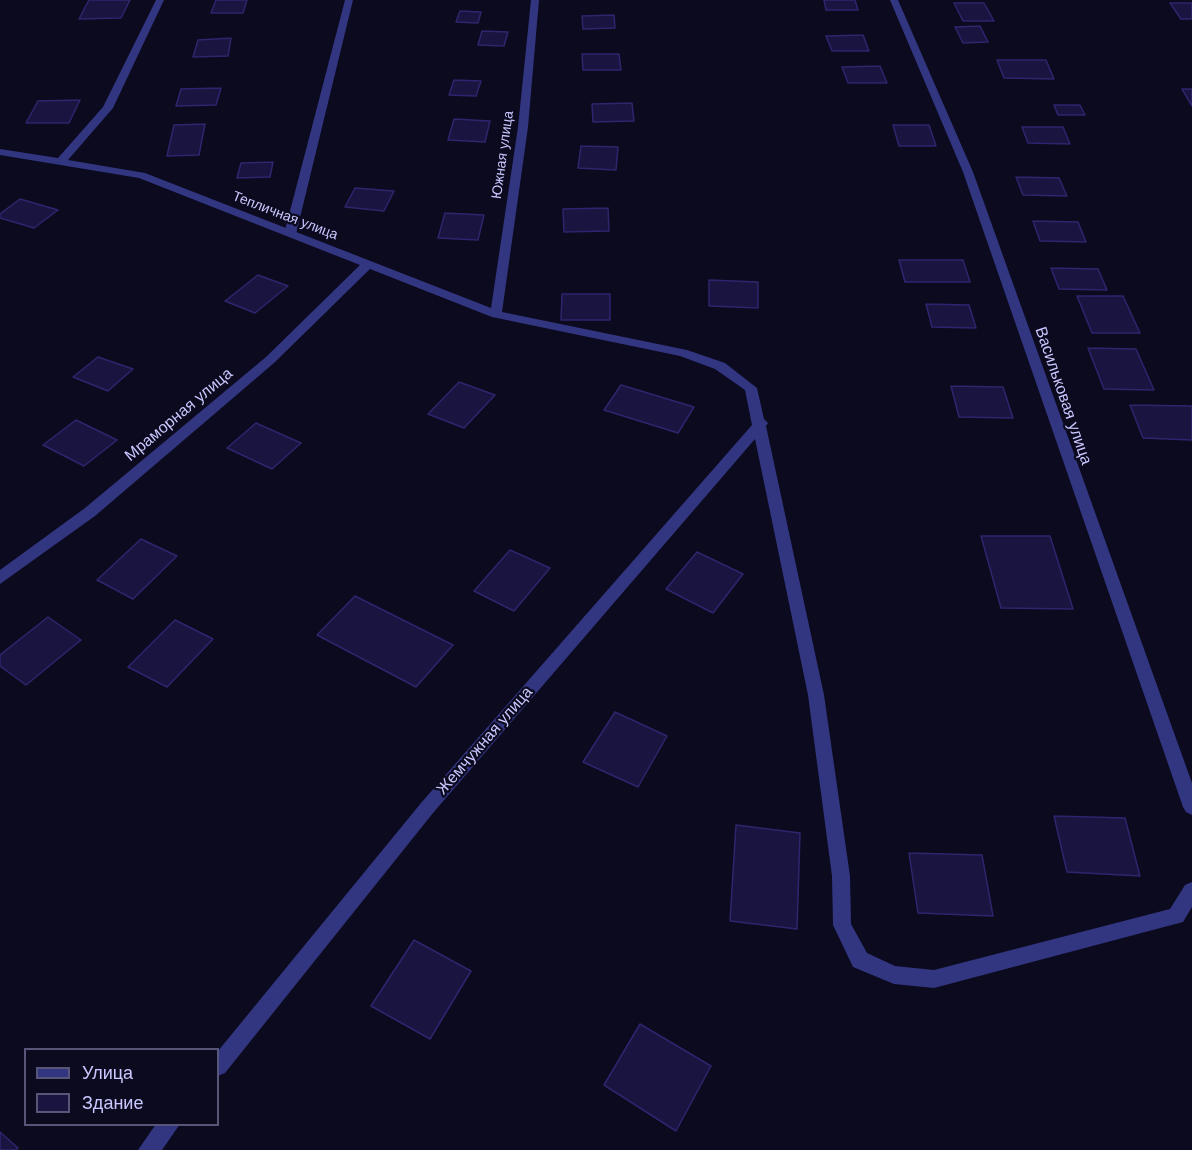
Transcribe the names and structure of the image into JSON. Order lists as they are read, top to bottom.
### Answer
{
  "streets": {
    "street": [
      "Южная улица",
      "Тепличная улица",
      "Васильковая улица",
      "Мраморная улица",
      "Жемчужная улица"
    ]
  },
  "crossings": [
    ["Южная улица", "Тепличная улица"],
    ["Тепличная улица", "Мраморная улица"],
    ["Тепличная улица", "Жемчужная улица"]
  ],
  "legend": ["Улица", "Здание"]
}
